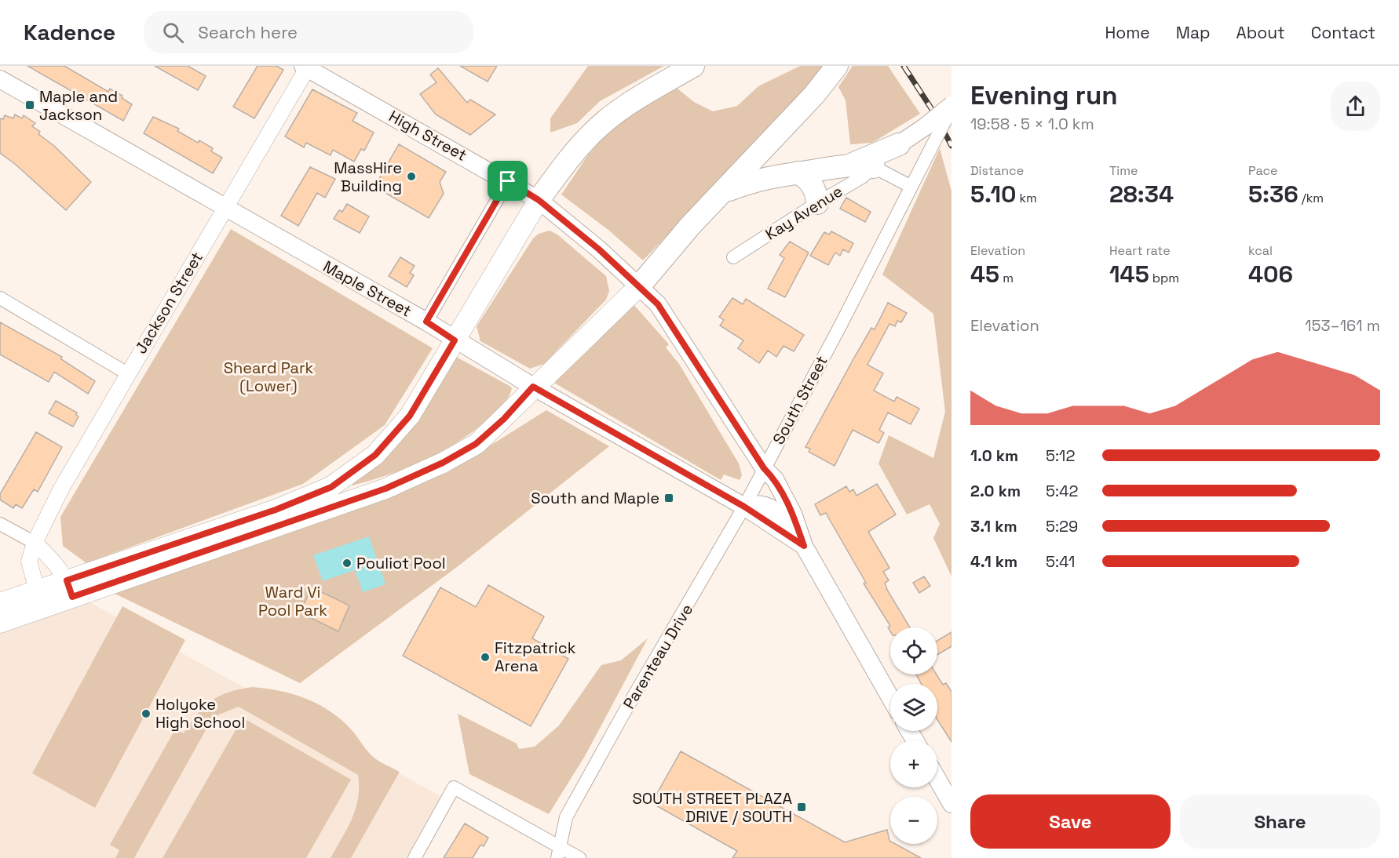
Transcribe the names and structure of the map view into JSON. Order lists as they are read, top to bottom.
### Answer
{
  "streets": {
    "main road": ["High Street", "Kay Avenue", "Maple Street"],
    "street": ["Jackson Street", "South Street", "Parenteau Drive"]
  },
  "crossings": [
    ["High Street", "Jackson Street"],
    ["High Street", "South Street"],
    ["High Street", "Parenteau Drive"],
    ["Kay Avenue", "South Street"],
    ["Maple Street", "Jackson Street"],
    ["Maple Street", "Parenteau Drive"],
    ["South Street", "Parenteau Drive"]
  ],
  "parks": ["Sheard Park (Lower)", "Ward Vi Pool Park"],
  "places": {
    "transit": ["Maple and Jackson", "South and Maple", "SOUTH STREET PLAZA DRIVE / SOUTH"],
    "other": [
      "MassHire Building",
      "Pouliot Pool",
      "Fitzpatrick Arena",
      "Holyoke High School"
    ]
  },
  "page": {
    "header": "Kadence",
    "search": "Search here",
    "nav": [
      "Home",
      "Map",
      "About",
      "Contact"
    ],
    "heading": ["Evening run", "19:58 · 5 × 1.0 km"],
    "stats": [
      ["Distance", "5.10 km"],
      ["Time", "28:34"],
      ["Pace", "5:36 /km"],
      ["Elevation", "45 m"],
      ["Heart rate", "145 bpm"],
      ["kcal", "406"]
    ],
    "chart": ["Elevation", "153–161 m"],
    "list": [
      {
        "name": "1.0 km",
        "note": "5:12"
      },
      {
        "name": "2.0 km",
        "note": "5:42"
      },
      {
        "name": "3.1 km",
        "note": "5:29"
      },
      {
        "name": "4.1 km",
        "note": "5:41"
      }
    ],
    "map_buttons": ["+", "−"],
    "buttons": ["Save", "Share"]
  }
}
